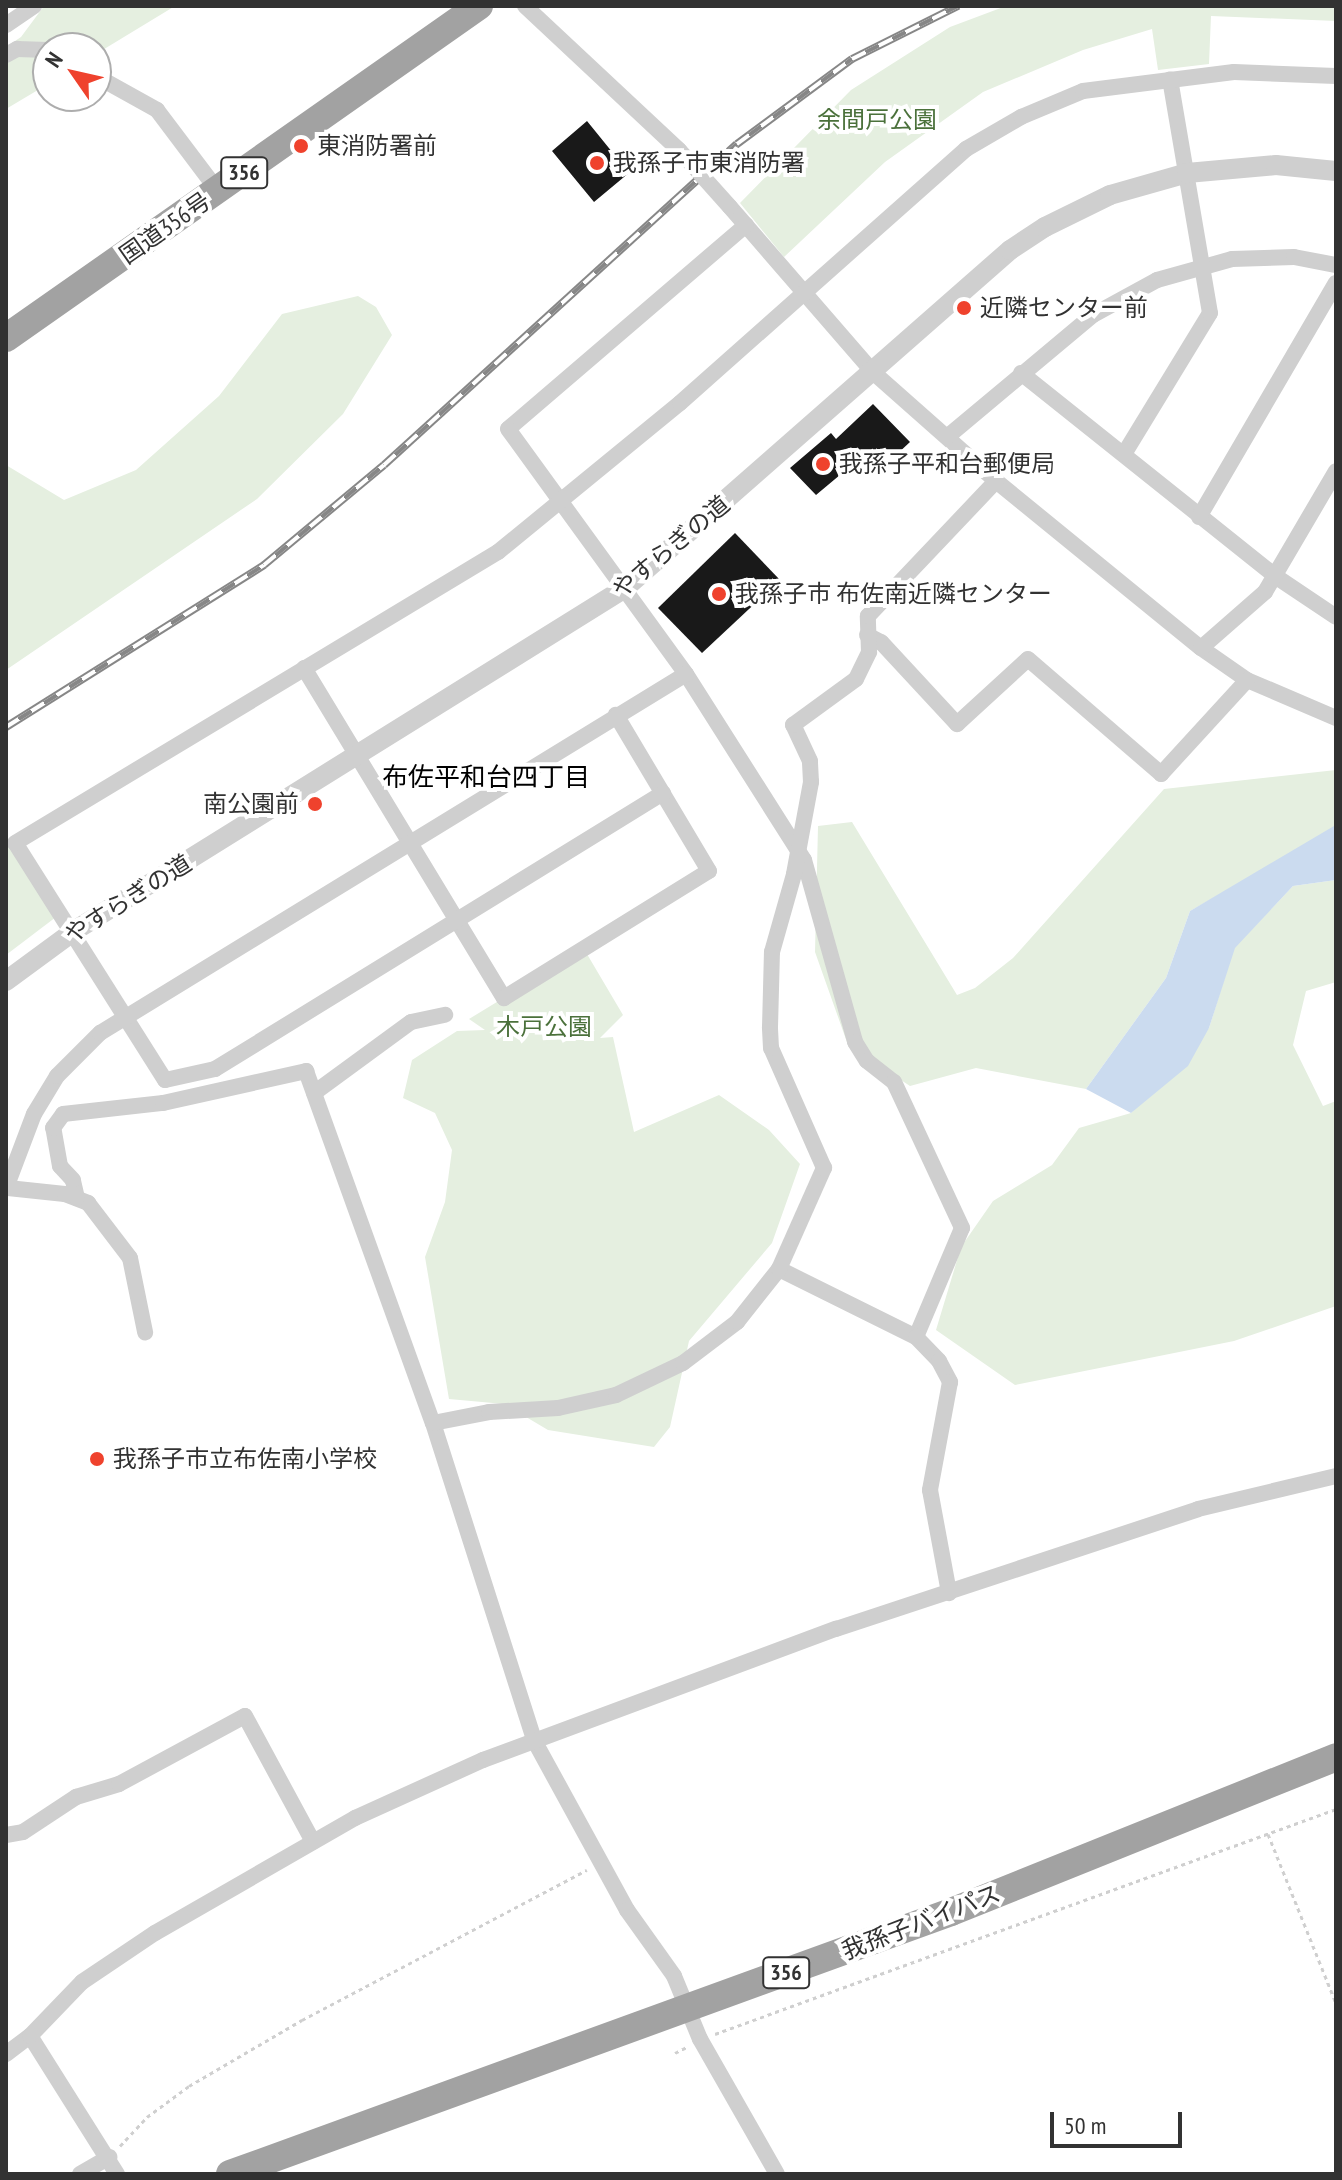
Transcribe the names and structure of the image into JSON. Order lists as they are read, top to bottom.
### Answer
{
  "streets": {
    "highway": ["356", "国道356号", "我孫子バイパス"],
    "street": ["やすらぎの道"]
  },
  "districts": ["布佐平和台四丁目"],
  "parks": ["余間戸公園", "木戸公園"],
  "places": [
    "東消防署前",
    "我孫子市東消防署",
    "近隣センター前",
    "我孫子平和台郵便局",
    "我孫子市 布佐南近隣センター",
    "南公園前",
    "我孫子市立布佐南小学校"
  ],
  "scale_bar": "50 m",
  "north": "top left"
}
